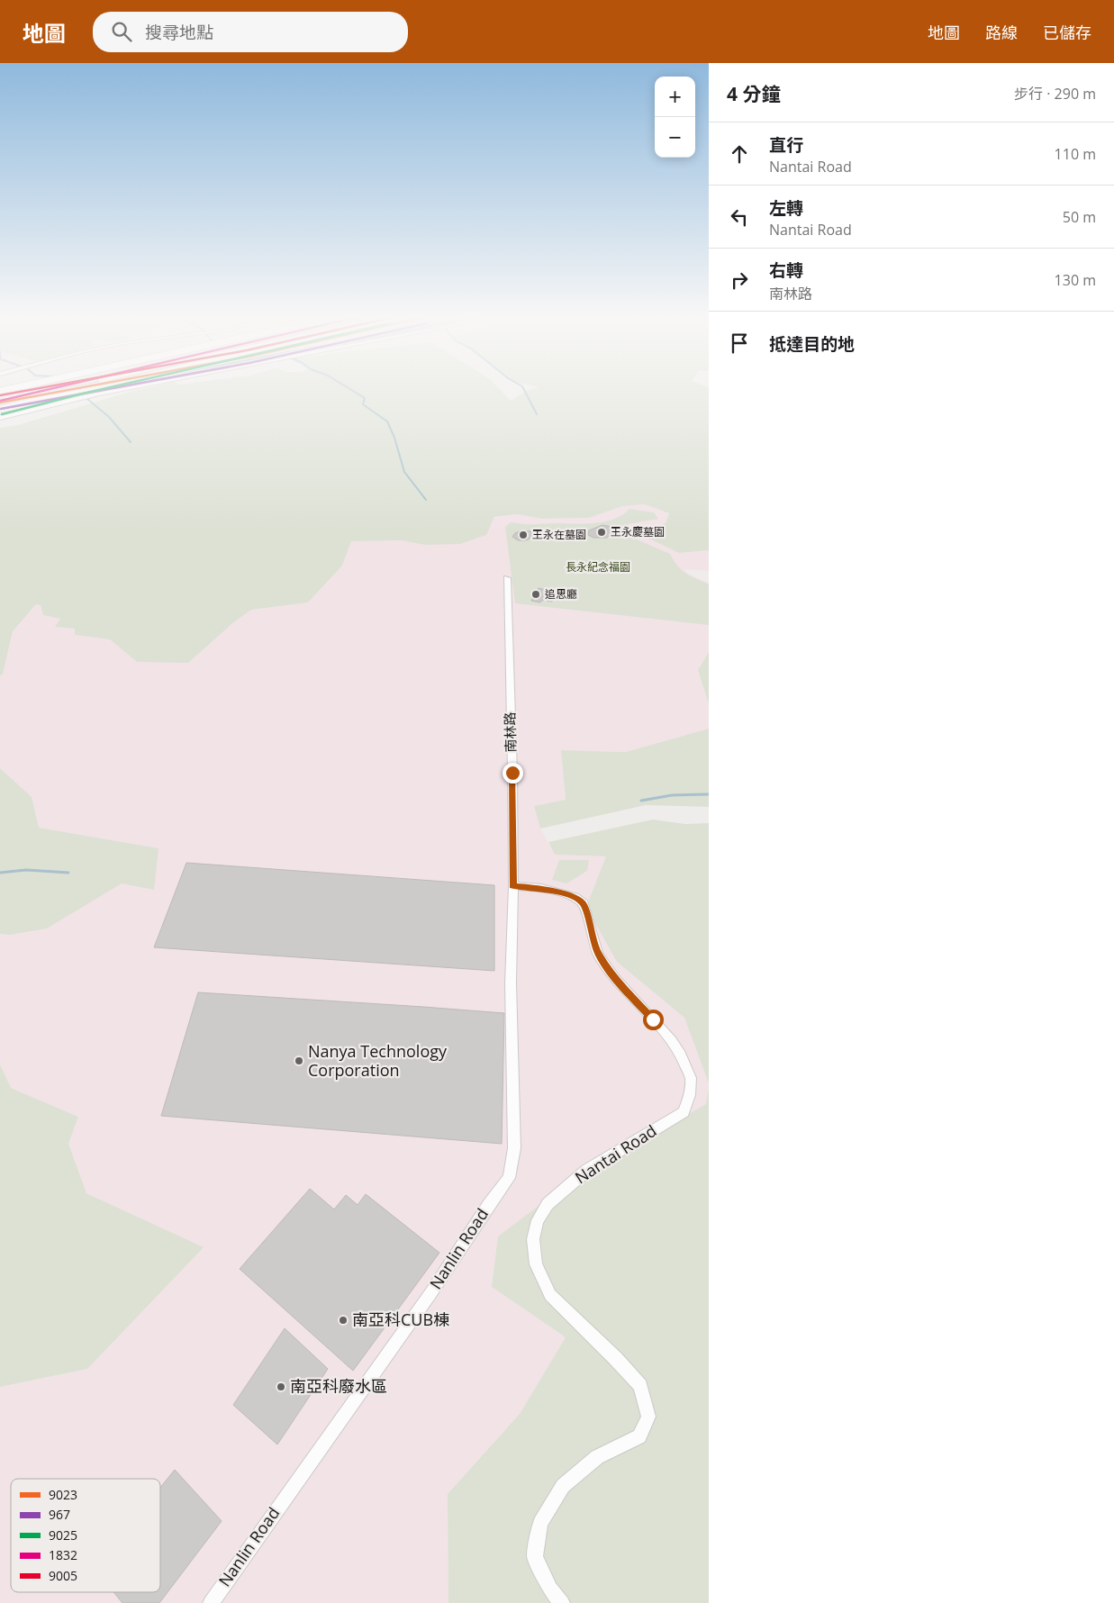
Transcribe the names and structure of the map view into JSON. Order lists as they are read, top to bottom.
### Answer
{
  "streets": {
    "street": ["南林路", "Nantai Road", "Nanlin Road"]
  },
  "crossings": [
    ["南林路", "Nantai Road"],
    ["南林路", "Nanlin Road"],
    ["Nantai Road", "Nanlin Road"]
  ],
  "parks": ["長永紀念福園"],
  "places": [
    "王永慶墓園",
    "王永在墓園",
    "追思廳",
    "Nanya Technology Corporation",
    "南亞科CUB棟",
    "南亞科廢水區"
  ],
  "lines": [
    "transit line 9023",
    "transit line 967",
    "transit line 9025",
    "transit line 1832",
    "transit line 9005"
  ],
  "legend": [
    "9023",
    "967",
    "9025",
    "1832",
    "9005"
  ],
  "page": {
    "header": "地圖",
    "search": "搜尋地點",
    "nav": ["地圖", "路線", "已儲存"],
    "heading": ["4 分鐘", "步行 · 290 m"],
    "map_buttons": ["+", "−"],
    "list": [
      ["直行", "Nantai Road", "110 m"],
      ["左轉", "Nantai Road", "50 m"],
      ["右轉", "南林路", "130 m"],
      "抵達目的地"
    ]
  }
}
